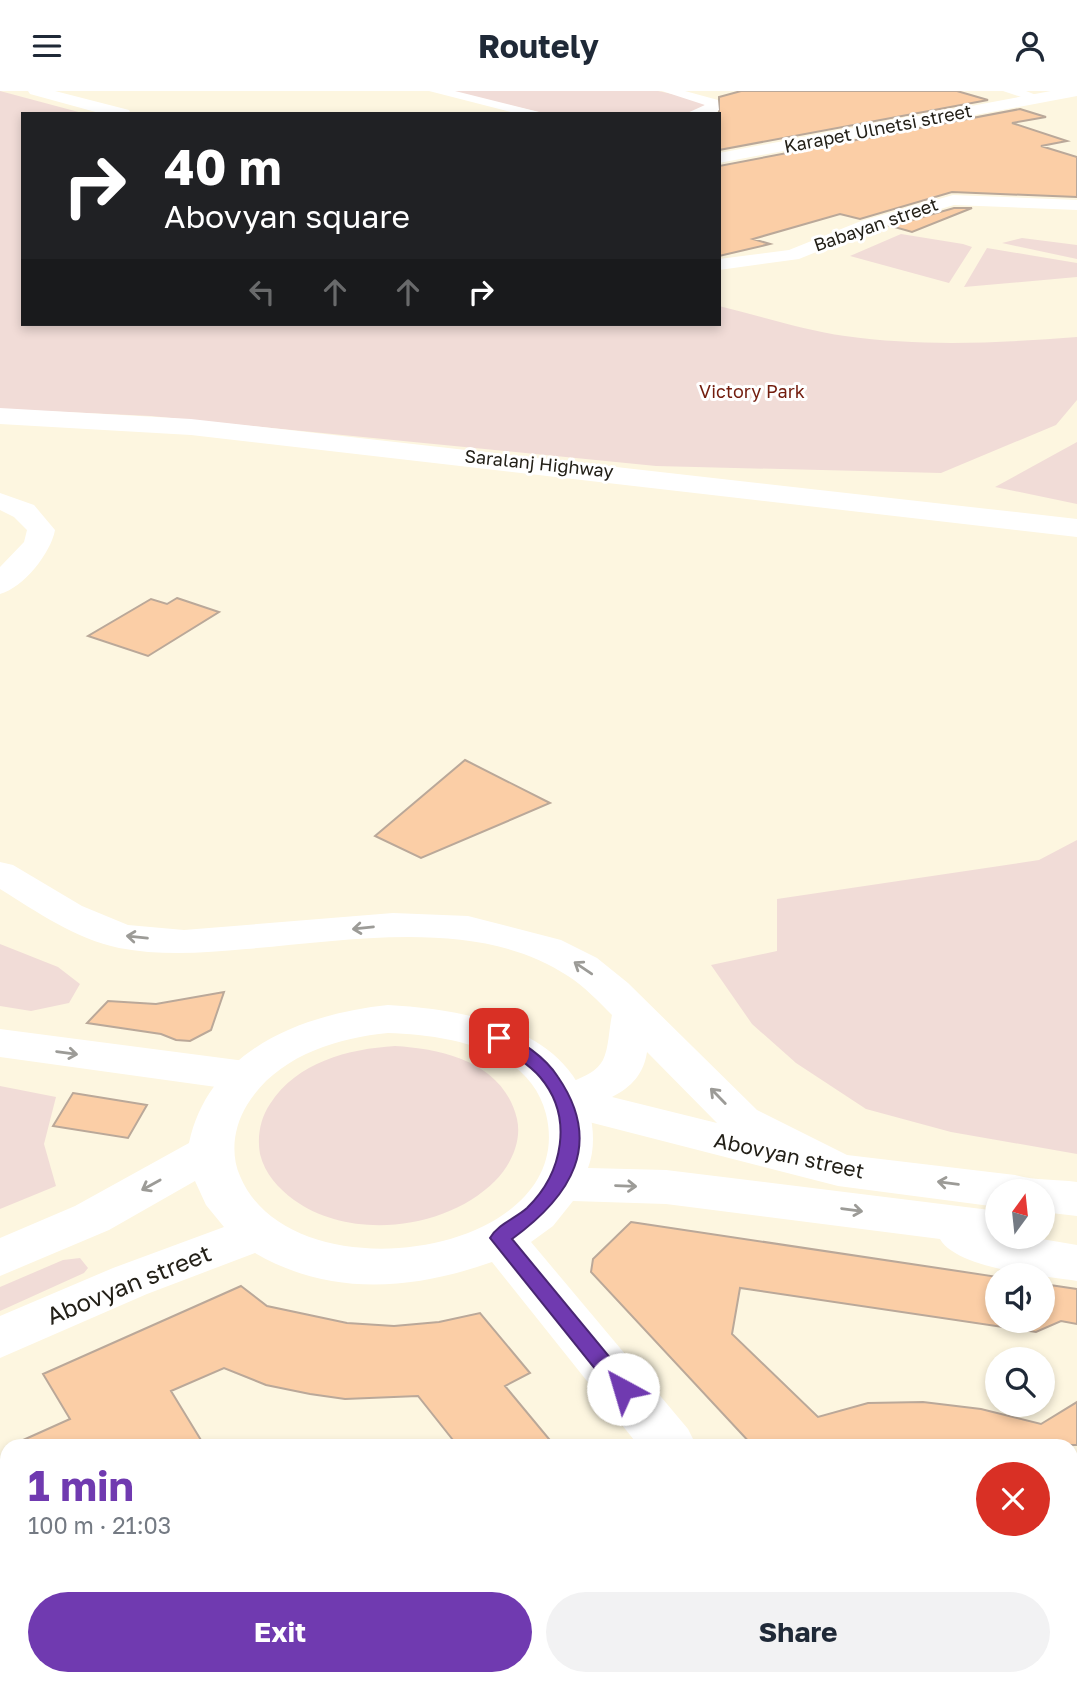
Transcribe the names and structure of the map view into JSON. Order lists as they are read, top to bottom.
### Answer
{
  "streets": {
    "main road": ["Karapet Ulnetsi street", "Saralanj Highway", "Abovyan street"],
    "street": ["Babayan street"]
  },
  "parks": ["Victory Park"],
  "north": "top",
  "page": {
    "header": "Routely",
    "turn": ["40 m", "Abovyan square"],
    "heading": ["1 min", "100 m · 21:03"],
    "buttons": ["Exit", "Share"]
  }
}
